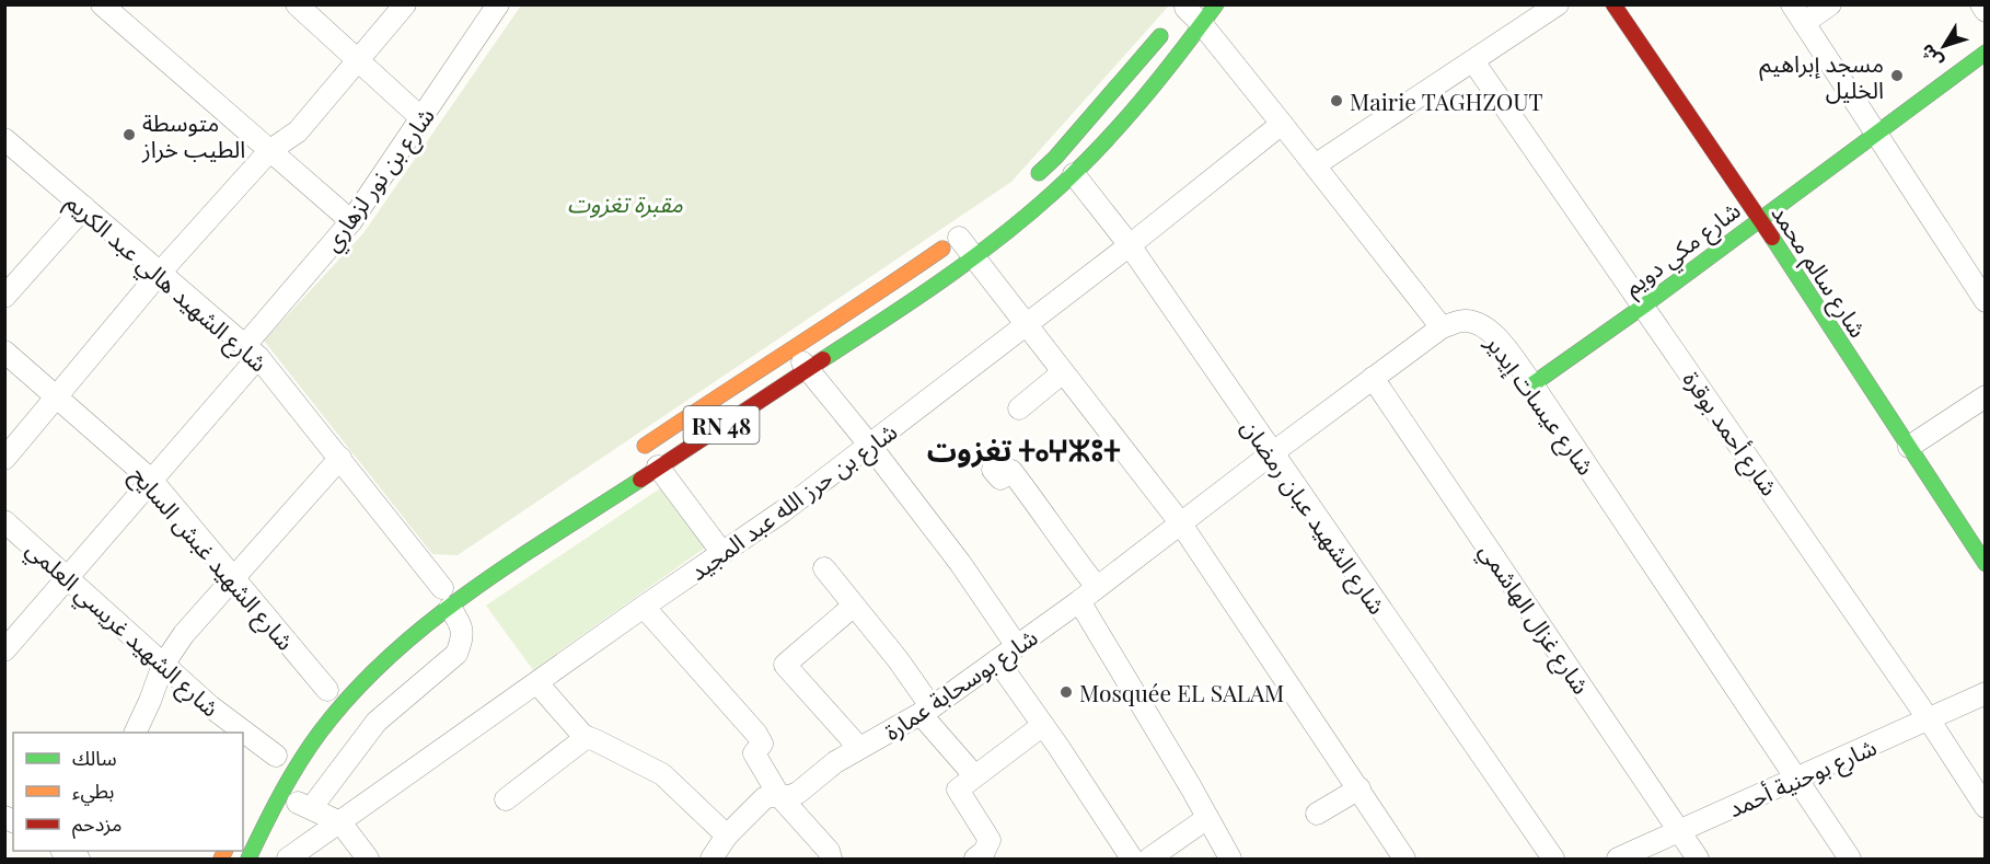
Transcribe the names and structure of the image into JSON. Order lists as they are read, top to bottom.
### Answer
{
  "streets": {
    "main road": ["شارع مكي دويم", "شارع سالم محمد", "RN 48"],
    "street": [
      "شارع بن نور لزهاري",
      "شارع الشهيد هالي عبد الكريم",
      "شارع عيسات إيدير",
      "شارع أحمد بوقرة",
      "شارع بن حرز الله عبد المجيد",
      "شارع الشهيد عبان رمضان",
      "شارع الشهيد غبش السايح",
      "شارع غزال الهاشمي",
      "شارع الشهيد غريسي العلمي",
      "شارع بوسحابة عمارة",
      "شارع بوحنية أحمد"
    ]
  },
  "crossings": [
    ["شارع بن نور لزهاري", "شارع الشهيد هالي عبد الكريم"],
    ["شارع بن نور لزهاري", "شارع الشهيد غبش السايح"],
    ["شارع بن نور لزهاري", "شارع الشهيد غريسي العلمي"],
    ["شارع مكي دويم", "شارع سالم محمد"],
    ["شارع مكي دويم", "شارع عيسات إيدير"],
    ["شارع مكي دويم", "شارع أحمد بوقرة"],
    ["شارع الشهيد هالي عبد الكريم", "RN 48"],
    ["شارع عيسات إيدير", "شارع بوسحابة عمارة"],
    ["شارع عيسات إيدير", "شارع بوحنية أحمد"],
    ["RN 48", "شارع الشهيد عبان رمضان"],
    ["شارع أحمد بوقرة", "شارع بوحنية أحمد"],
    ["شارع بن حرز الله عبد المجيد", "شارع الشهيد عبان رمضان"],
    ["شارع الشهيد عبان رمضان", "شارع بوسحابة عمارة"],
    ["شارع غزال الهاشمي", "شارع بوسحابة عمارة"],
    ["شارع غزال الهاشمي", "شارع بوحنية أحمد"]
  ],
  "districts": ["تغزوت ⵜⴰⵖⵣⵓⵜ"],
  "parks": ["مقبرة تغزوت"],
  "places": [
    "مسجد إبراهيم الخليل",
    "Mairie TAGHZOUT",
    "متوسطة الطيب خراز",
    "Mosquée EL SALAM"
  ],
  "legend": ["سالك", "بطيء", "مزدحم"],
  "north": "bottom left"
}
